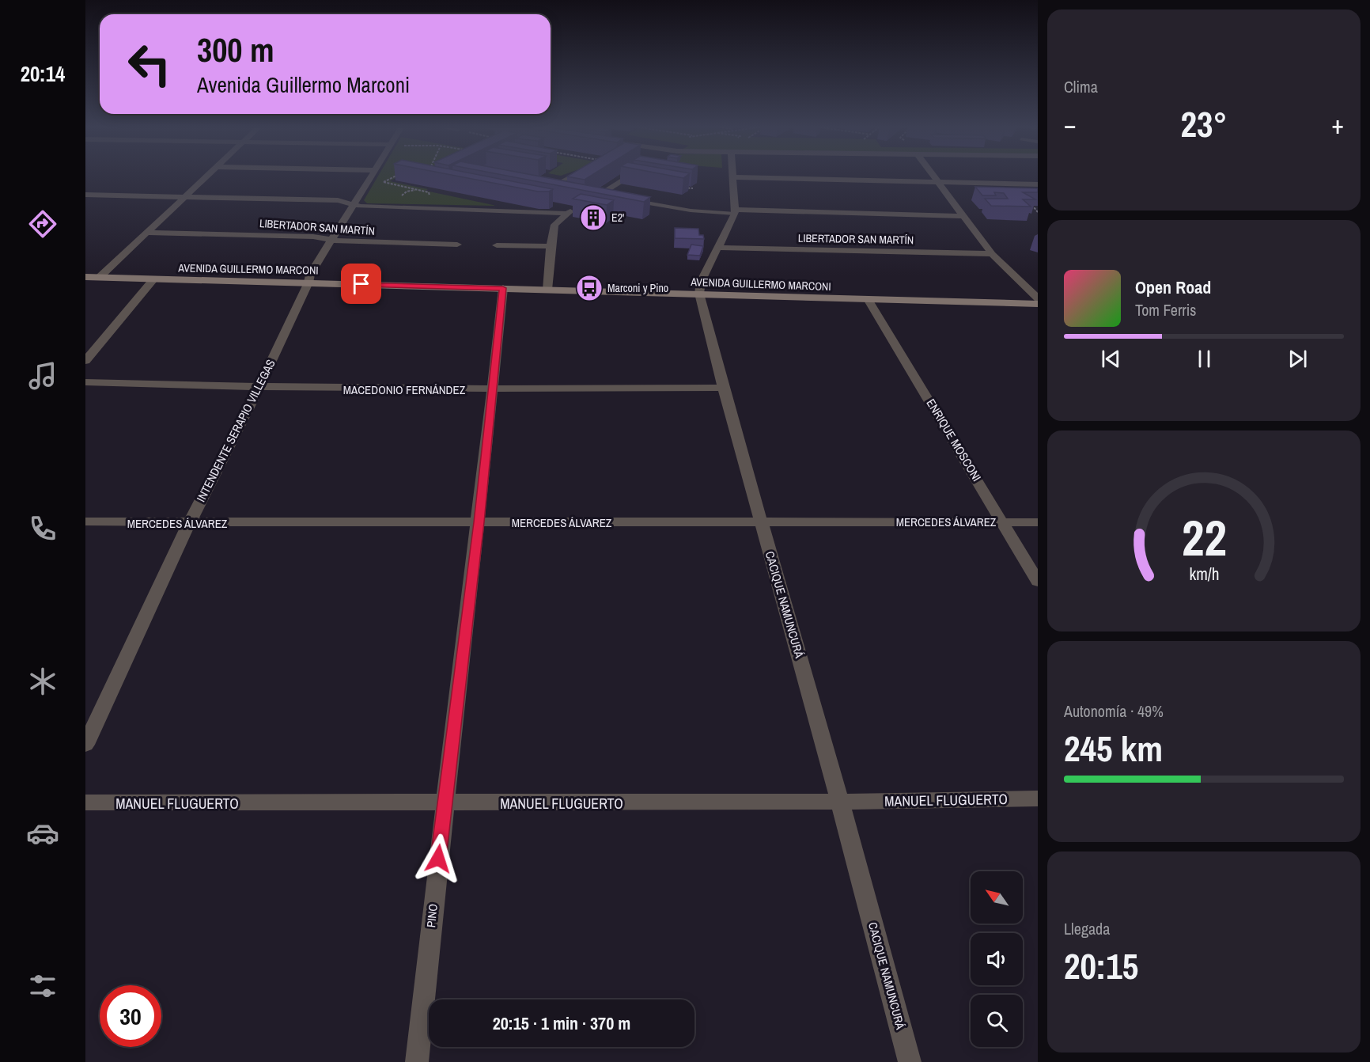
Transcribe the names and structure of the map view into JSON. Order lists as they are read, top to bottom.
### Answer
{
  "streets": {
    "main road": ["AVENIDA GUILLERMO MARCONI"],
    "street": [
      "LIBERTADOR SAN MARTÍN",
      "MACEDONIO FERNÁNDEZ",
      "INTENDENTE SERAPIO VILLEGAS",
      "ENRIQUE MOSCONI",
      "MERCEDES ÁLVAREZ",
      "CACIQUE NAMUNCURÁ",
      "MANUEL FLUGUERTO",
      "PINO"
    ]
  },
  "crossings": [
    ["LIBERTADOR SAN MARTÍN", "INTENDENTE SERAPIO VILLEGAS"],
    ["AVENIDA GUILLERMO MARCONI", "INTENDENTE SERAPIO VILLEGAS"],
    ["AVENIDA GUILLERMO MARCONI", "ENRIQUE MOSCONI"],
    ["AVENIDA GUILLERMO MARCONI", "CACIQUE NAMUNCURÁ"],
    ["AVENIDA GUILLERMO MARCONI", "PINO"],
    ["MACEDONIO FERNÁNDEZ", "INTENDENTE SERAPIO VILLEGAS"],
    ["MACEDONIO FERNÁNDEZ", "CACIQUE NAMUNCURÁ"],
    ["MACEDONIO FERNÁNDEZ", "PINO"],
    ["INTENDENTE SERAPIO VILLEGAS", "MERCEDES ÁLVAREZ"],
    ["ENRIQUE MOSCONI", "MERCEDES ÁLVAREZ"],
    ["MERCEDES ÁLVAREZ", "CACIQUE NAMUNCURÁ"],
    ["MERCEDES ÁLVAREZ", "PINO"],
    ["CACIQUE NAMUNCURÁ", "MANUEL FLUGUERTO"],
    ["MANUEL FLUGUERTO", "PINO"]
  ],
  "places": {
    "building": ["E2'"],
    "bus stop": ["Marconi y Pino"]
  },
  "north": "top left",
  "page": {
    "tabs": "20:14",
    "tile": [
      "Clima",
      ["Autonomía · 49%", "245 km"],
      ["Llegada", "20:15"]
    ],
    "turn": ["300 m", "Avenida Guillermo Marconi"],
    "heat": ["−", "23°", "+"],
    "song": ["Open Road", "Tom Ferris"],
    "limit": "30",
    "trip": "20:15 · 1 min · 370 m",
    "gauge": ["22", "km/h"]
  }
}
